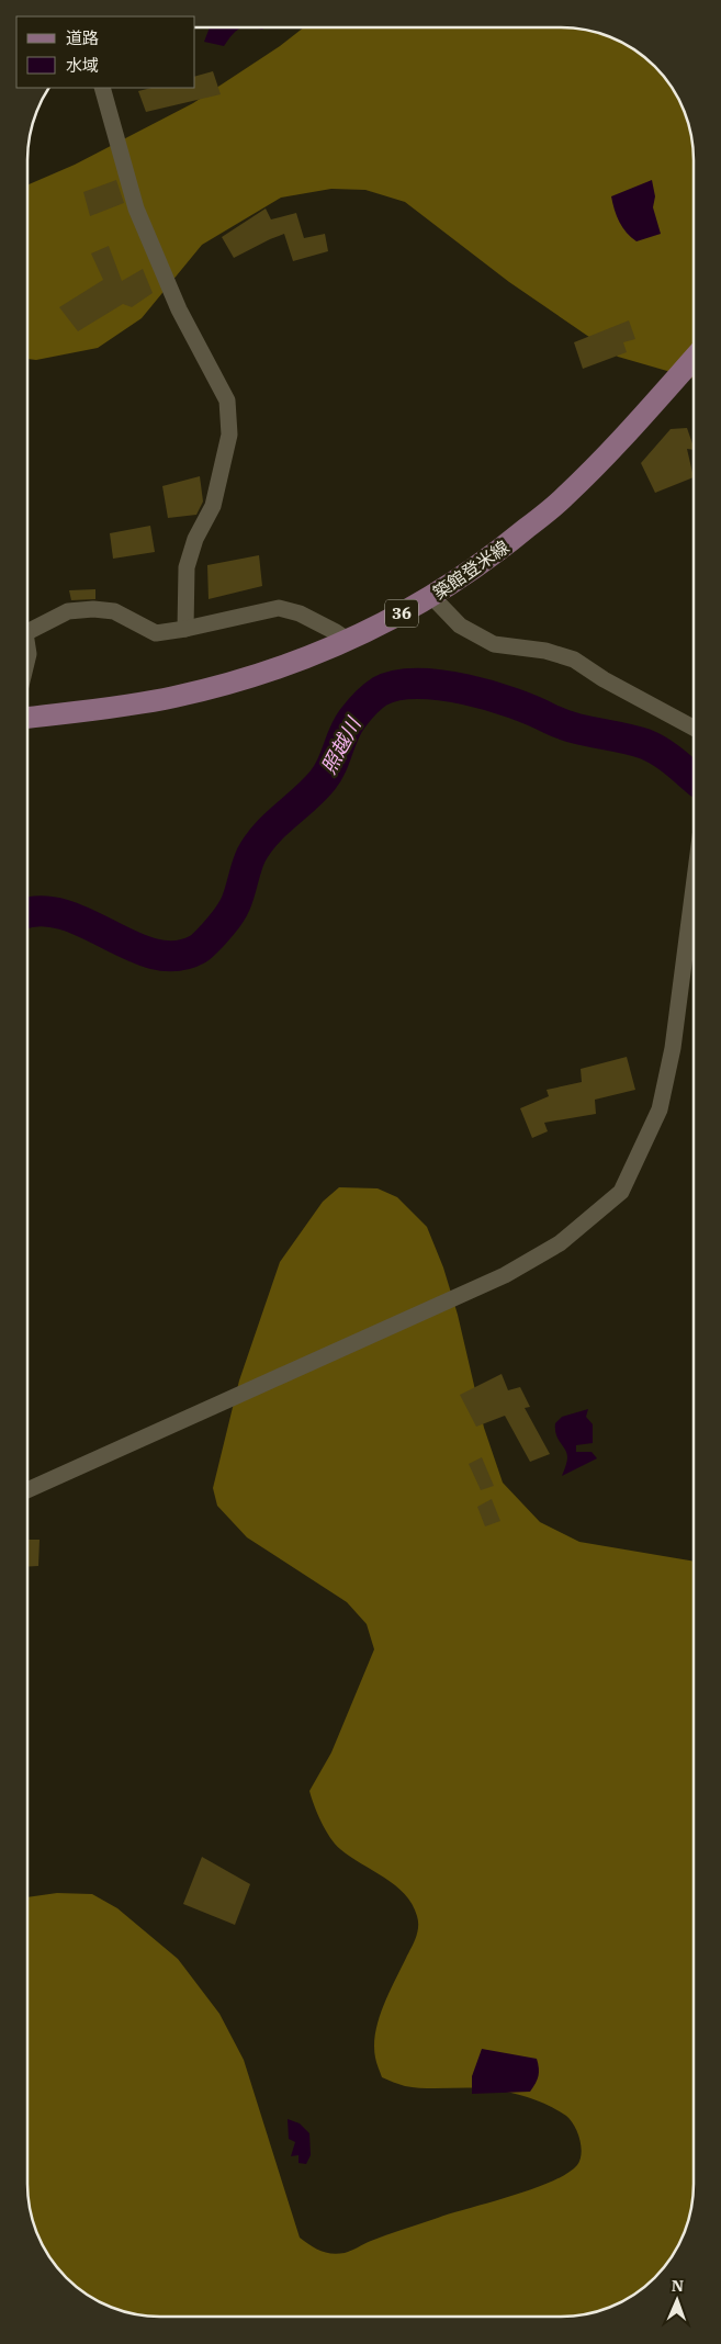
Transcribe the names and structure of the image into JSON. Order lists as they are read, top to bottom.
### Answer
{
  "streets": {
    "main road": ["築館登米線", "36"]
  },
  "water": ["照越川"],
  "legend": ["道路", "水域"],
  "north": "top"
}
